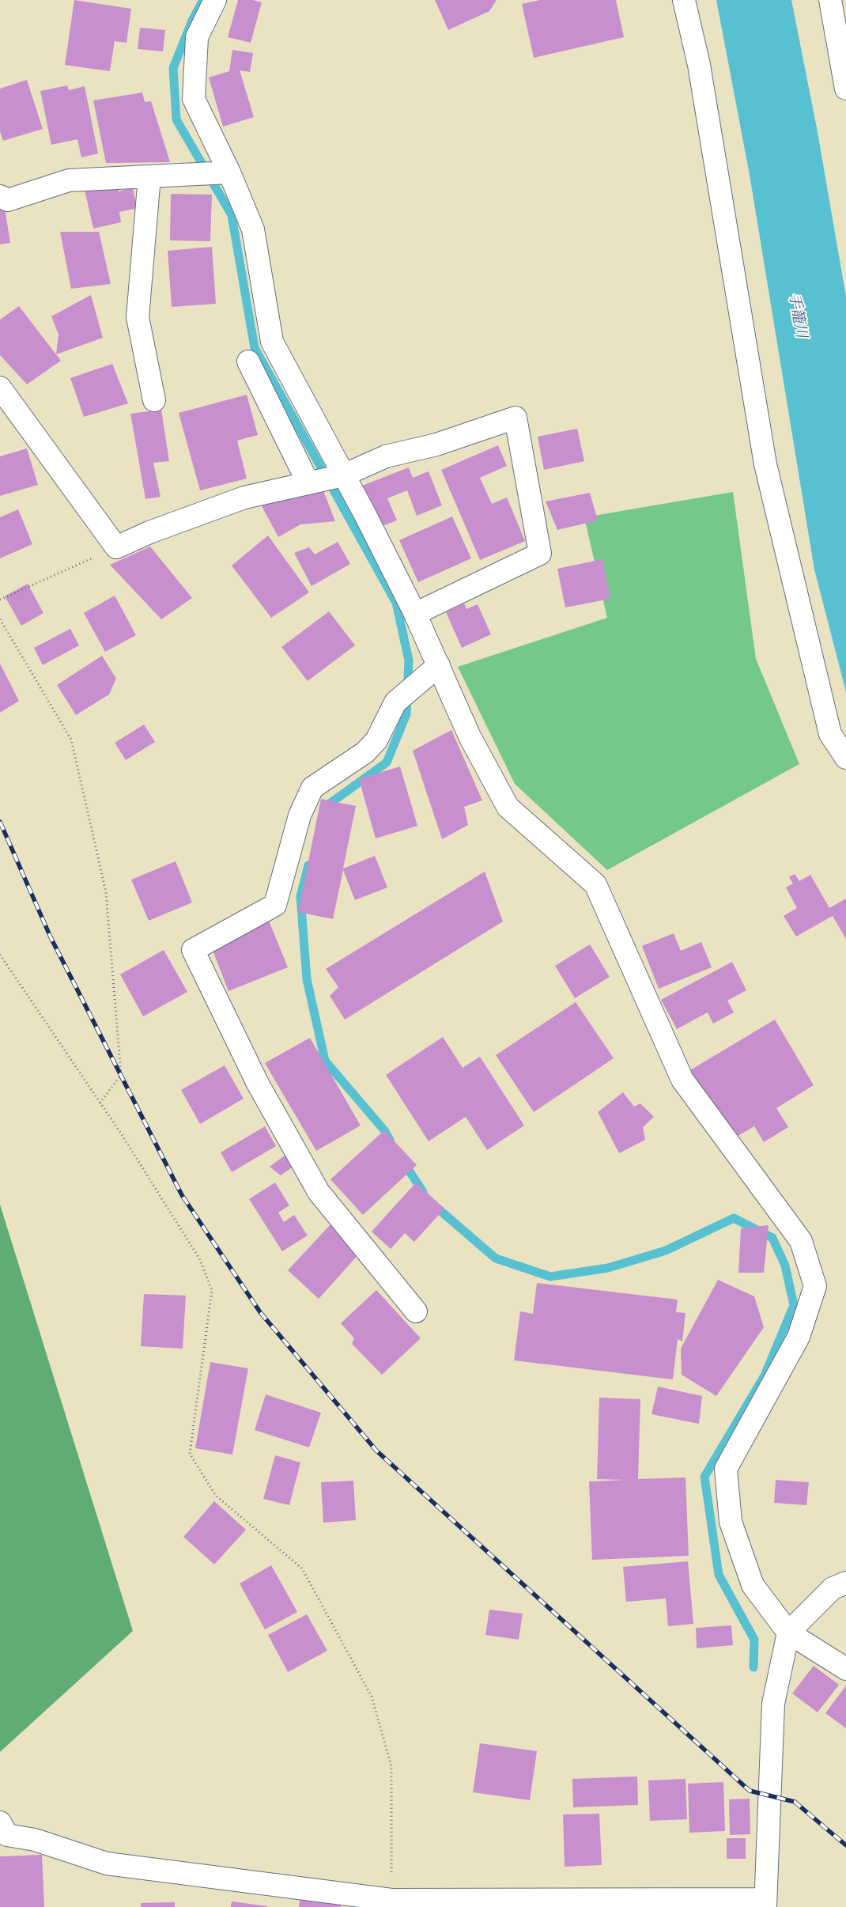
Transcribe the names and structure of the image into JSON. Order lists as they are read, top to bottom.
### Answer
{
  "water": ["手籠川"]
}
